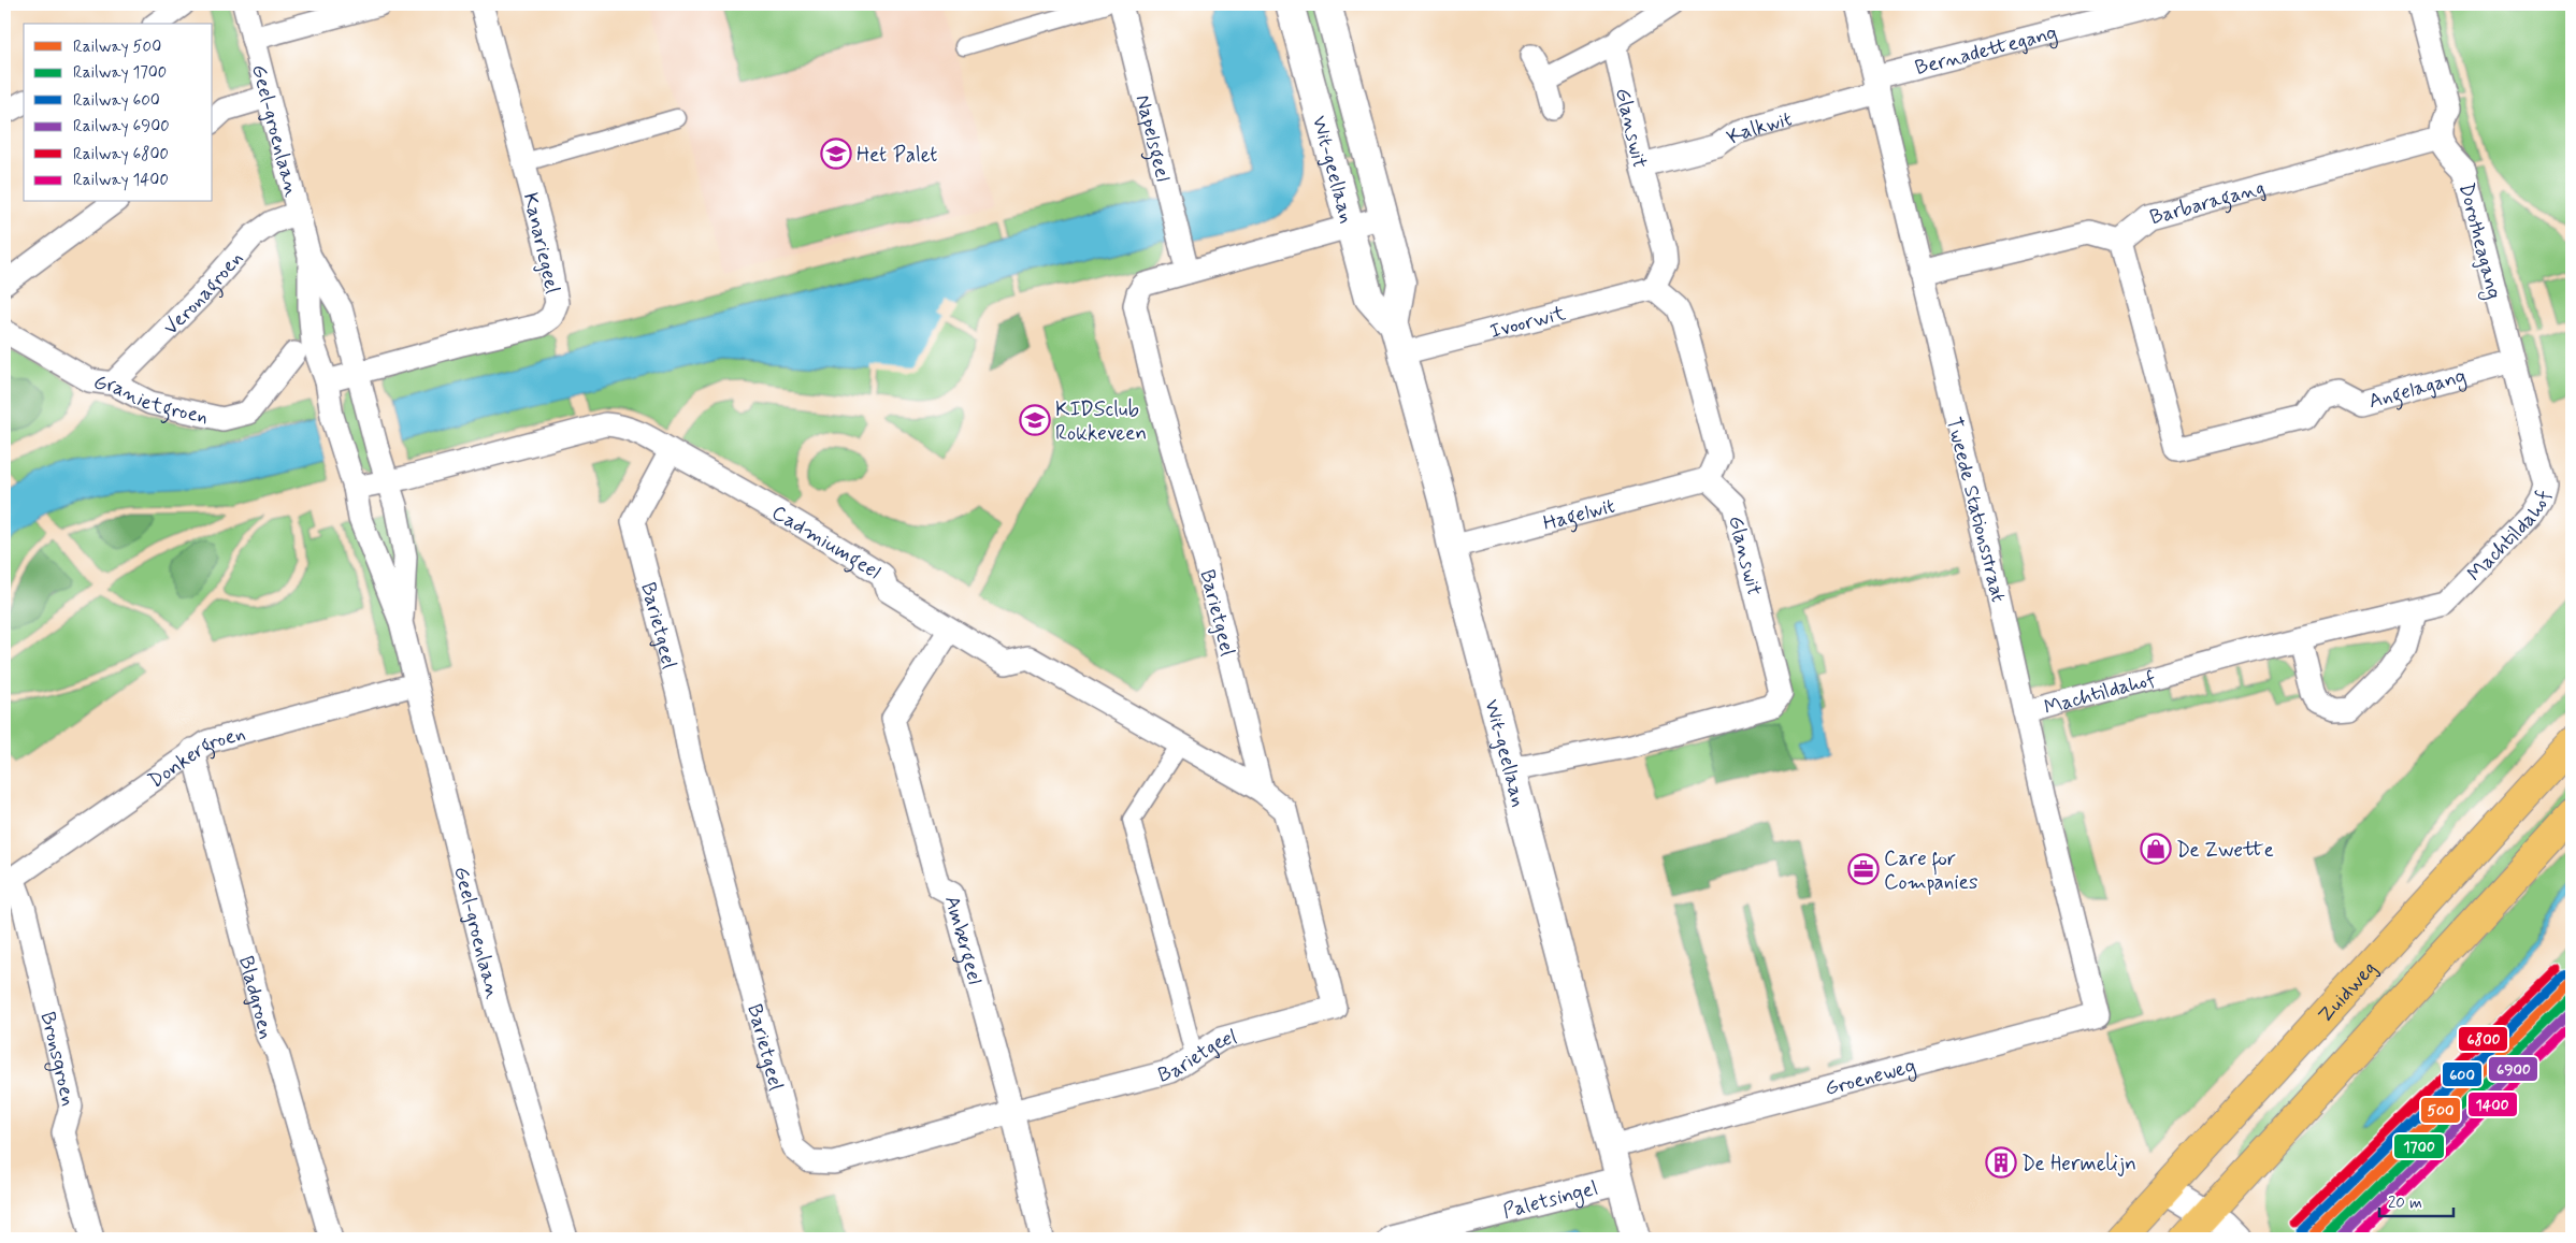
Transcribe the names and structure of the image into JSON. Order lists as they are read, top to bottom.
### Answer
{
  "streets": {
    "main road": ["Zuidweg"],
    "street": [
      "Bernadettegang",
      "Glanswit",
      "Kalkwit",
      "Geel-groenlaan",
      "Napelsgeel",
      "Wit-geellaan",
      "Barbaragang",
      "Dorotheagang",
      "Kanariegeel",
      "Veronagroen",
      "Ivoorwit",
      "Angelagang",
      "Granietgroen",
      "Tweede Stationsstraat",
      "Hagelwit",
      "Machtildahof",
      "Cadmiumgeel",
      "Barietgeel",
      "Donkergroen",
      "Ambergeel",
      "Bladgroen",
      "Bronsgroen",
      "Groeneweg",
      "Paletsingel"
    ]
  },
  "crossings": [
    ["Bernadettegang", "Kalkwit"],
    ["Bernadettegang", "Tweede Stationsstraat"],
    ["Glanswit", "Kalkwit"],
    ["Glanswit", "Wit-geellaan"],
    ["Glanswit", "Ivoorwit"],
    ["Glanswit", "Hagelwit"],
    ["Kalkwit", "Tweede Stationsstraat"],
    ["Geel-groenlaan", "Kanariegeel"],
    ["Geel-groenlaan", "Veronagroen"],
    ["Geel-groenlaan", "Cadmiumgeel"],
    ["Geel-groenlaan", "Donkergroen"],
    ["Napelsgeel", "Barietgeel"],
    ["Wit-geellaan", "Ivoorwit"],
    ["Wit-geellaan", "Hagelwit"],
    ["Wit-geellaan", "Barietgeel"],
    ["Wit-geellaan", "Groeneweg"],
    ["Wit-geellaan", "Paletsingel"],
    ["Barbaragang", "Dorotheagang"],
    ["Barbaragang", "Angelagang"],
    ["Dorotheagang", "Angelagang"],
    ["Dorotheagang", "Machtildahof"],
    ["Veronagroen", "Granietgroen"],
    ["Angelagang", "Machtildahof"],
    ["Tweede Stationsstraat", "Machtildahof"],
    ["Tweede Stationsstraat", "Groeneweg"],
    ["Cadmiumgeel", "Barietgeel"],
    ["Cadmiumgeel", "Ambergeel"],
    ["Barietgeel", "Ambergeel"],
    ["Donkergroen", "Bladgroen"],
    ["Donkergroen", "Bronsgroen"]
  ],
  "places": {
    "school or university": ["Het Palet", "KIDSclub Rokkeveen"],
    "shop": ["De Zwette"],
    "office": ["Care for Companies"],
    "building": ["De Hermelijn"]
  },
  "lines": [
    "rail line 6800",
    "rail line 600",
    "rail line 500",
    "rail line 1700",
    "rail line 6900",
    "rail line 1400"
  ],
  "legend": [
    "Railway 500",
    "Railway 1700",
    "Railway 600",
    "Railway 6900",
    "Railway 6800",
    "Railway 1400"
  ],
  "scale_bar": "20 m"
}
